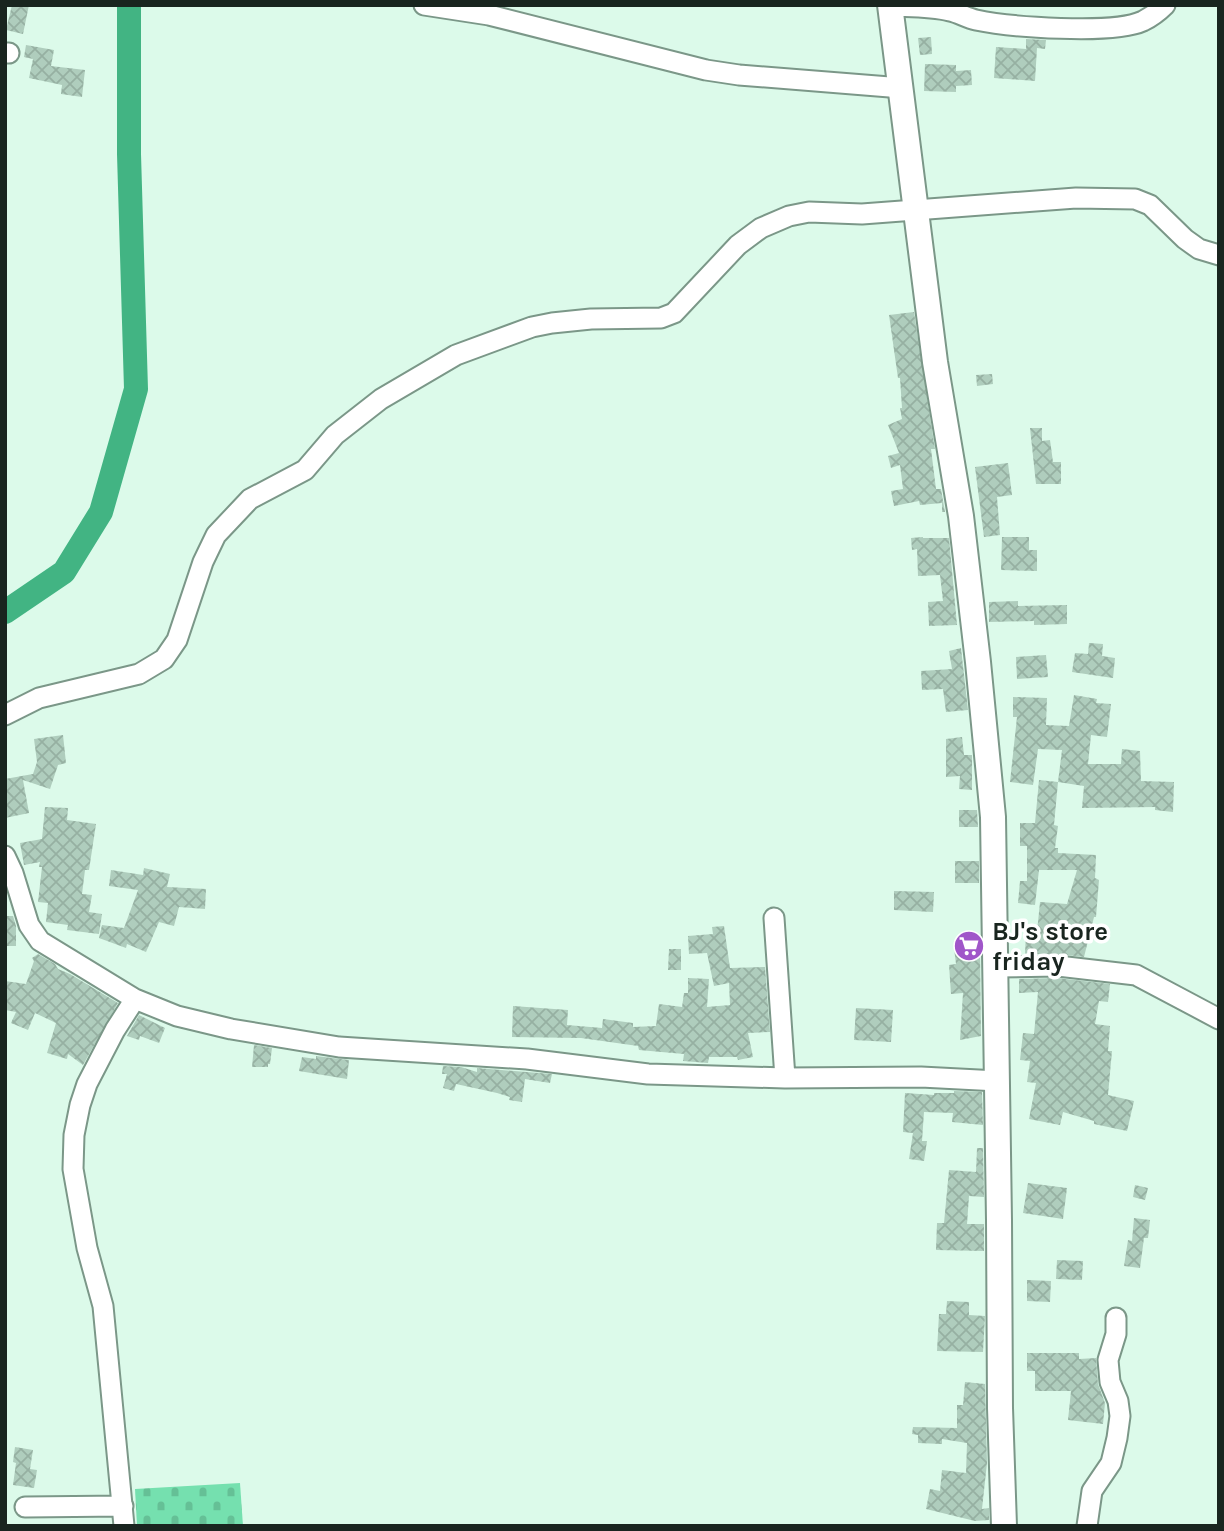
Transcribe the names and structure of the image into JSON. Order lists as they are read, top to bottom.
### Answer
{
  "places": {
    "supermarket": ["BJ's store friday"]
  }
}
